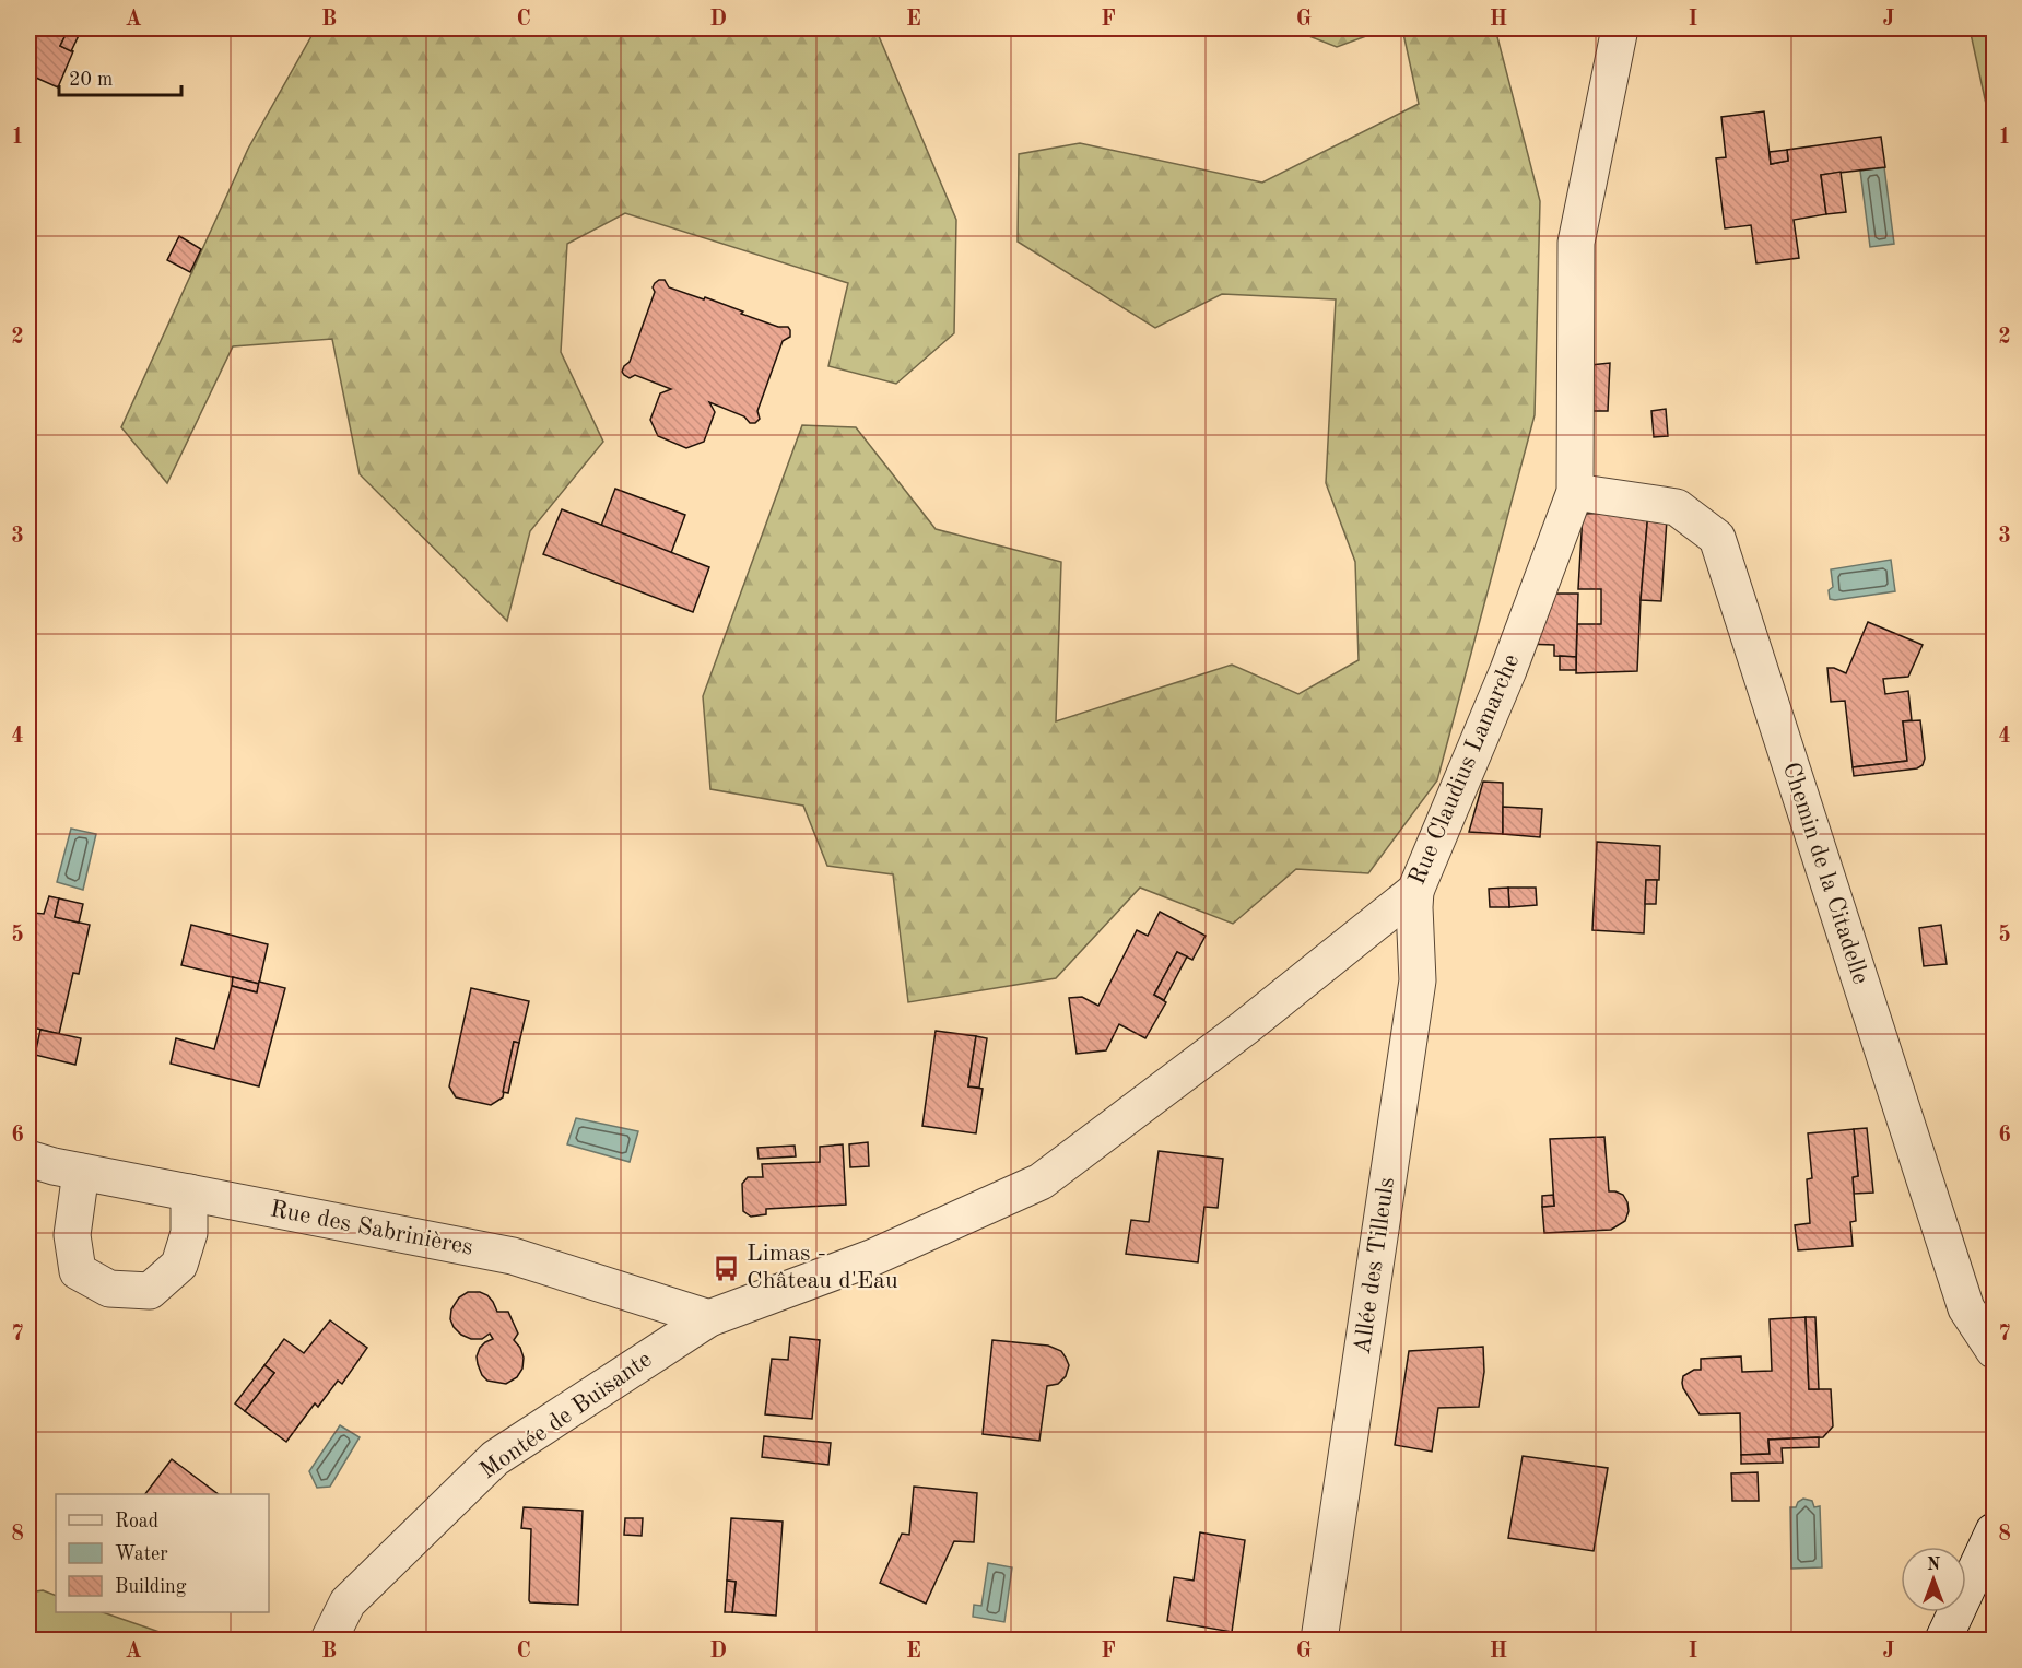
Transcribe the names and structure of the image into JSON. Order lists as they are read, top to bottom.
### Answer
{
  "streets": {
    "street": [
      "Rue Claudius Lamarche",
      "Chemin de la Citadelle",
      "Rue des Sabrinières",
      "Allée des Tilleuls",
      "Montée de Buisante"
    ]
  },
  "crossings": [
    ["Rue Claudius Lamarche", "Chemin de la Citadelle"],
    ["Rue Claudius Lamarche", "Rue des Sabrinières"],
    ["Rue Claudius Lamarche", "Allée des Tilleuls"],
    ["Rue Claudius Lamarche", "Montée de Buisante"],
    ["Rue des Sabrinières", "Montée de Buisante"]
  ],
  "places": {
    "bus stop": ["Limas - Château d'Eau"]
  },
  "legend": ["Road", "Water", "Building"],
  "scale_bar": "20 m",
  "north": "top",
  "grid": {
    "columns": [
      "A",
      "B",
      "C",
      "D",
      "E",
      "F",
      "G",
      "H",
      "I",
      "J"
    ],
    "rows": [
      "1",
      "2",
      "3",
      "4",
      "5",
      "6",
      "7",
      "8"
    ]
  }
}
